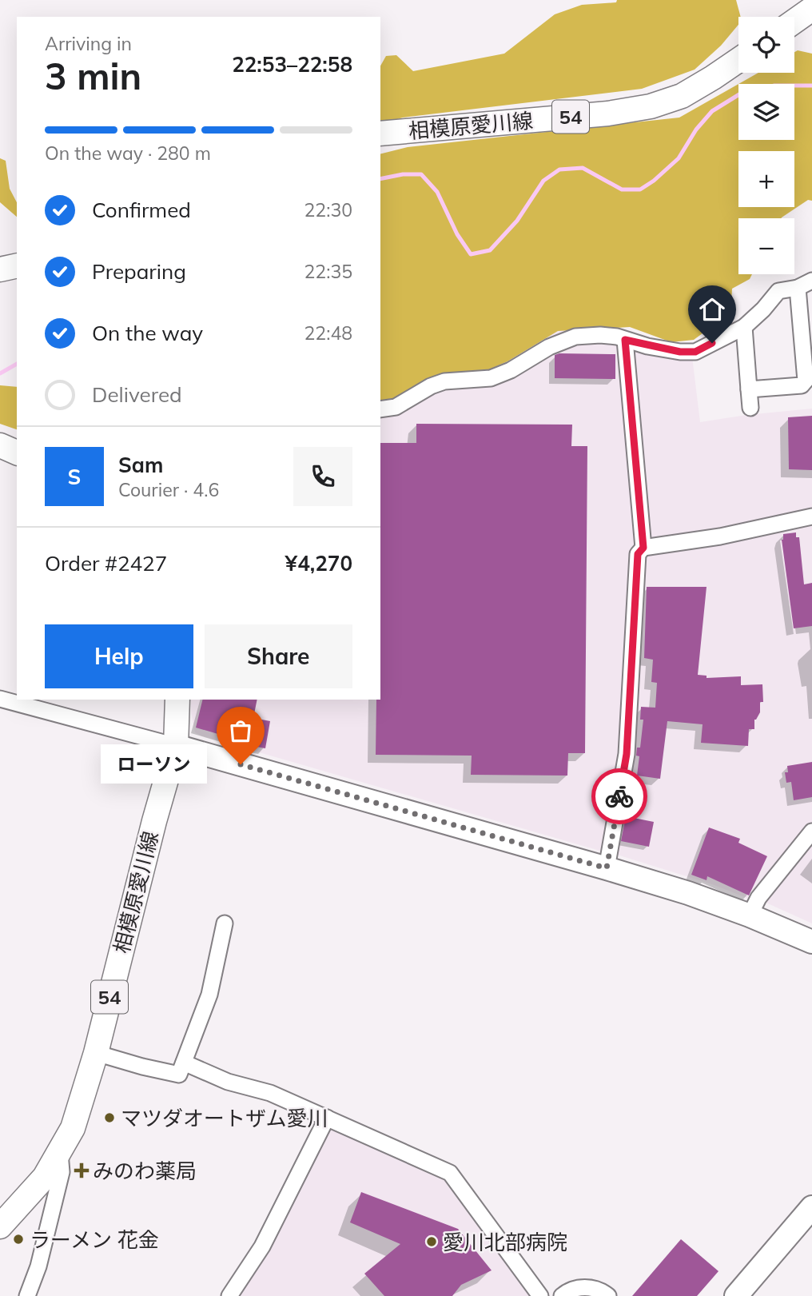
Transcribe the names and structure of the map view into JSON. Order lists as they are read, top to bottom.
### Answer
{
  "streets": {
    "main road": ["54", "相模原愛川線"]
  },
  "places": {
    "other": [
      "ローソン",
      "マツダオートザム愛川",
      "ラーメン 花金",
      "愛川北部病院"
    ],
    "health": ["みのわ薬局"]
  },
  "page": {
    "map_buttons": ["+", "−"],
    "heading": ["3 min", "Arriving in", "22:53–22:58"],
    "panel": [
      "Sam",
      "Courier · 4.6",
      "Order #2427",
      "¥4,270"
    ],
    "bar": "On the way · 280 m",
    "list": [
      ["Confirmed", "22:30"],
      ["Preparing", "22:35"],
      ["On the way", "22:48"],
      "Delivered"
    ],
    "round": "S",
    "buttons": ["Help", "Share"],
    "bubble": "ローソン"
  }
}
